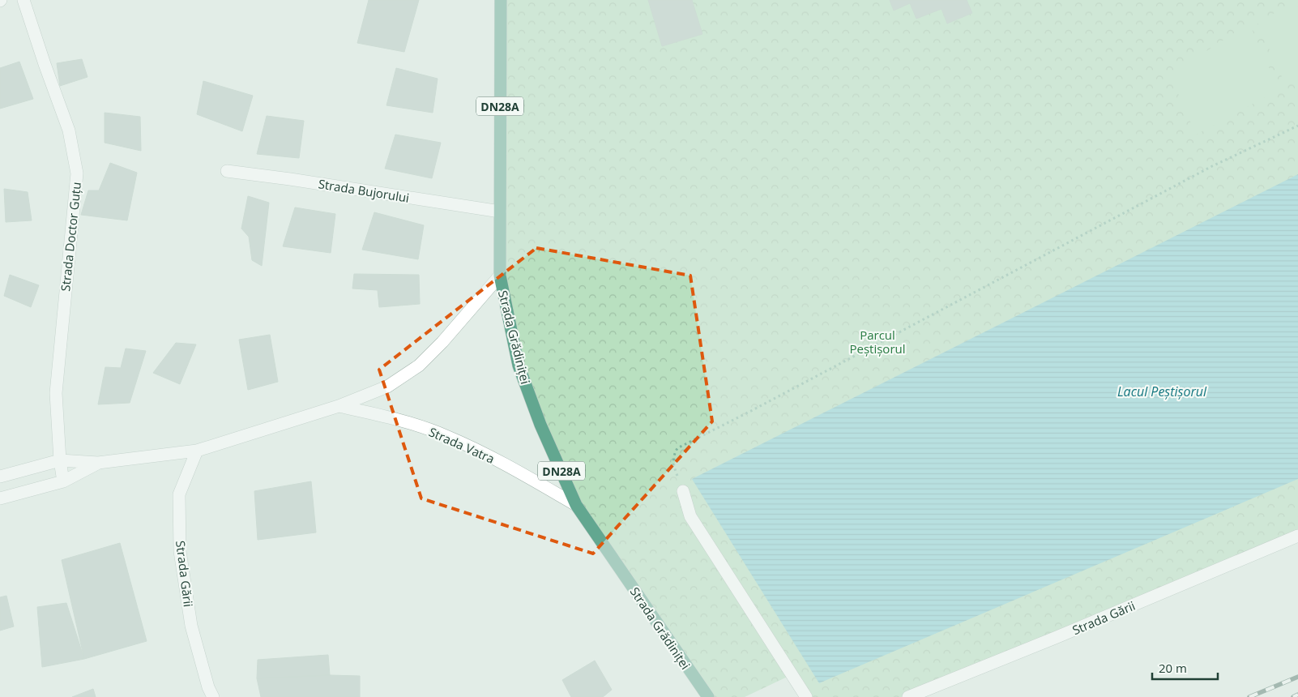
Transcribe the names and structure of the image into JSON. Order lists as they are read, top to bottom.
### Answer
{
  "streets": {
    "main road": ["DN28A", "Strada Grădiniței"],
    "street": [
      "Strada Bujorului",
      "Strada Doctor Guțu",
      "Strada Vatra",
      "Strada Gării"
    ]
  },
  "crossings": [
    ["Strada Bujorului", "Strada Grădiniței"],
    ["Strada Doctor Guțu", "Strada Vatra"],
    ["Strada Grădiniței", "Strada Vatra"],
    ["Strada Vatra", "Strada Gării"]
  ],
  "water": ["Lacul Peștișorul"],
  "parks": ["Parcul Peștișorul"],
  "scale_bar": "20 m"
}
